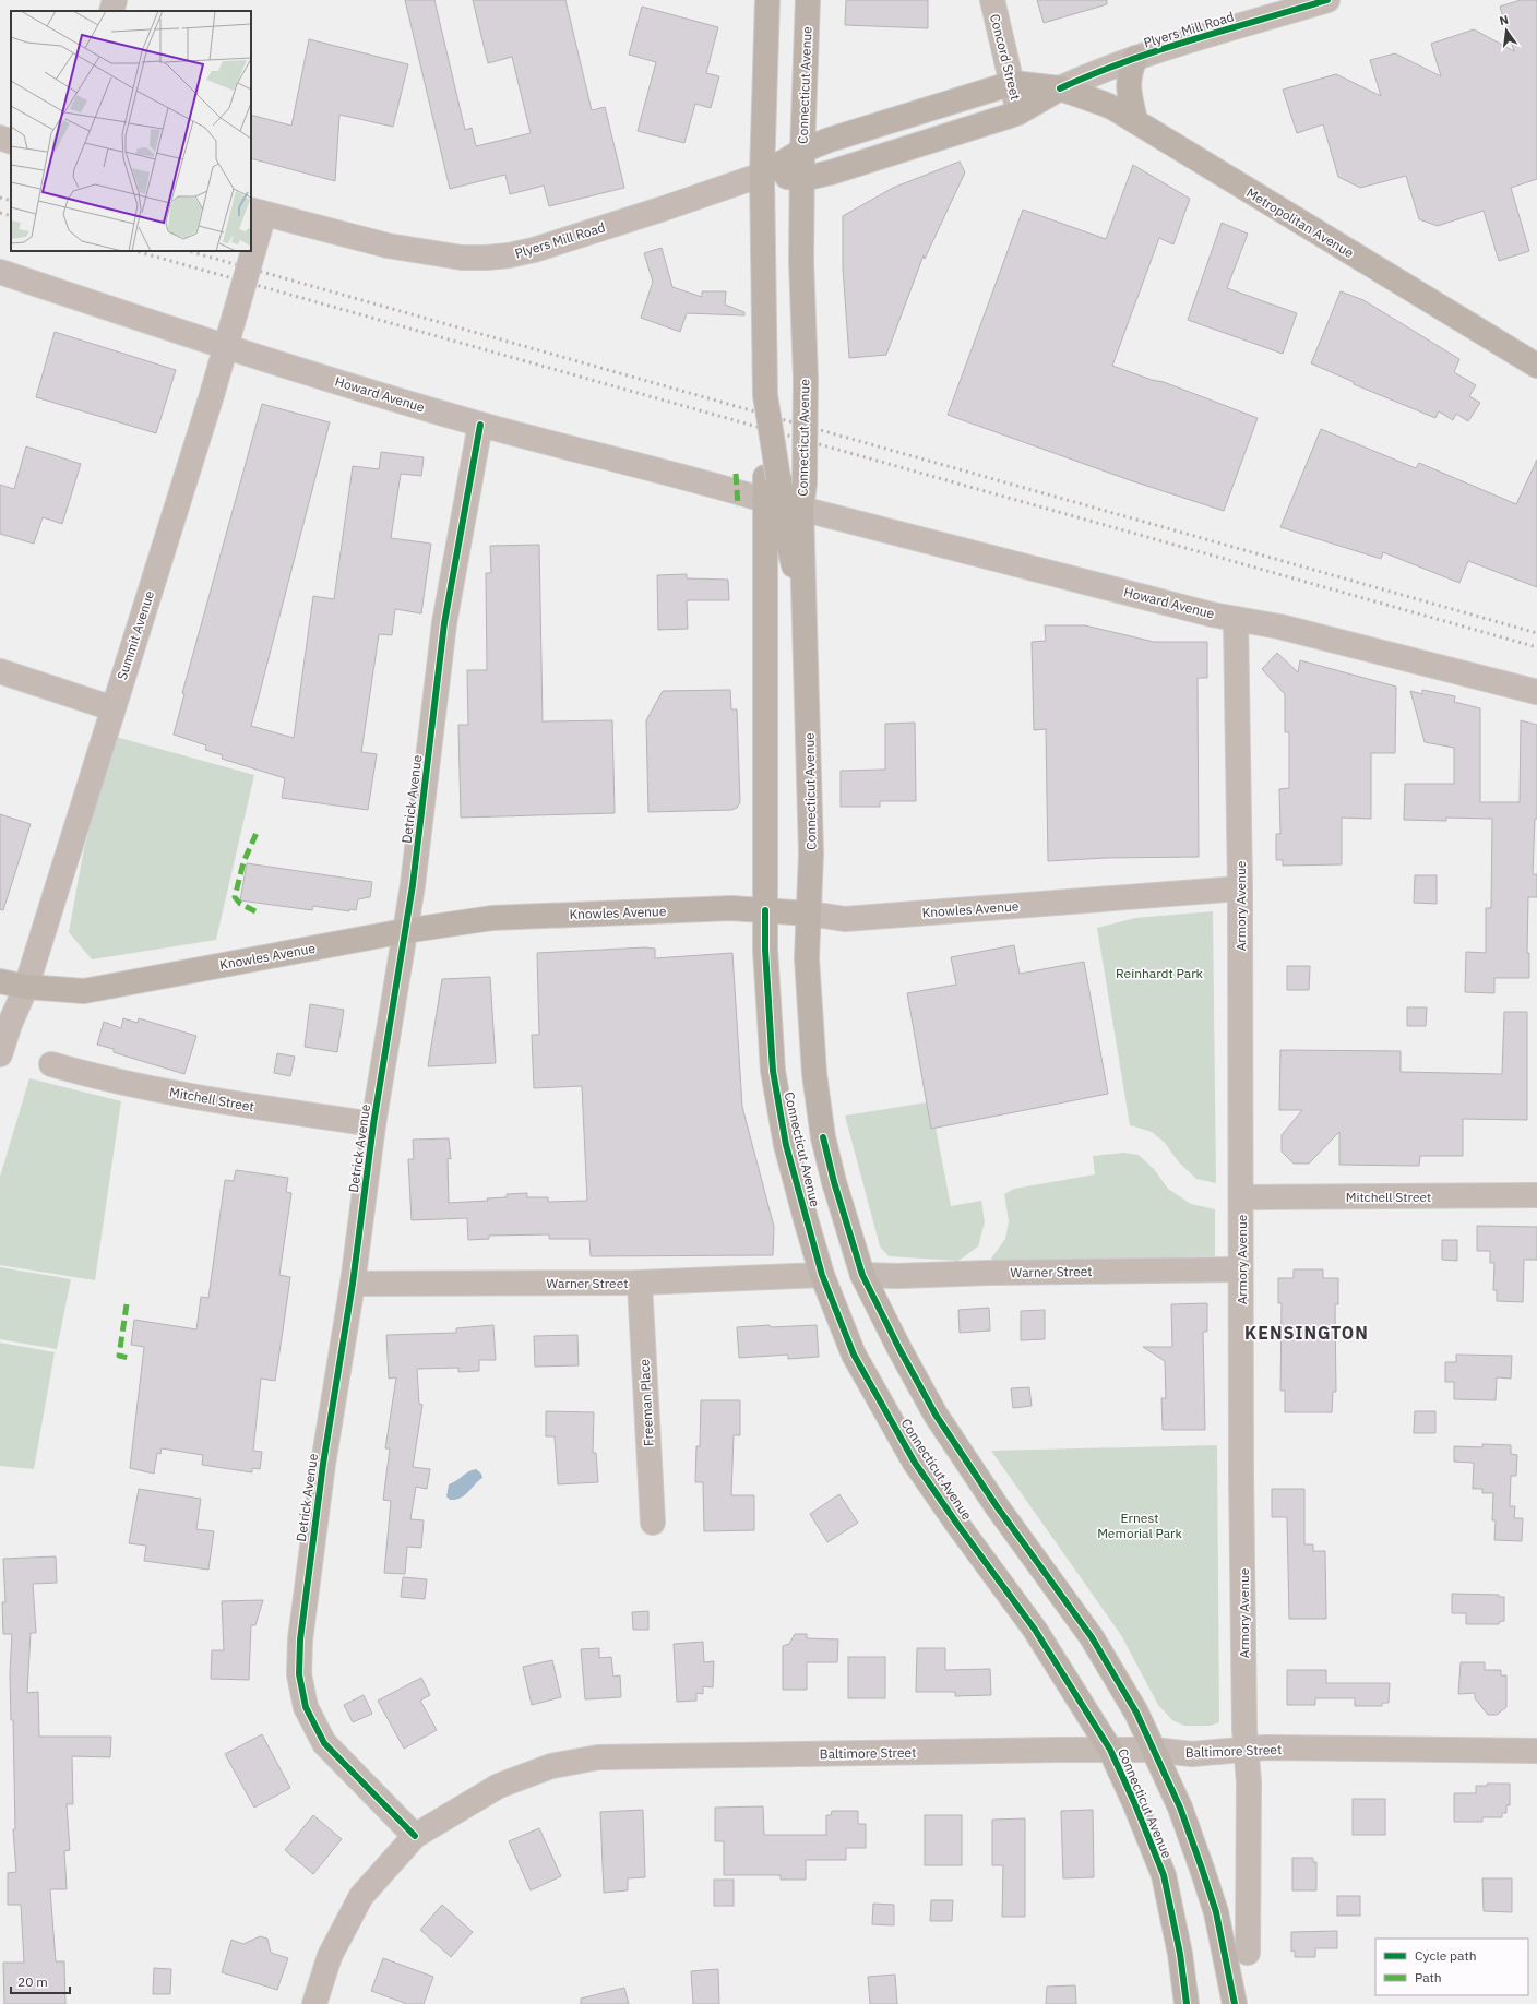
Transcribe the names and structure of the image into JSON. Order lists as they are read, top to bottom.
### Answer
{
  "streets": {
    "main road": [
      "Plyers Mill Road",
      "Connecticut Avenue",
      "Metropolitan Avenue",
      "Knowles Avenue"
    ],
    "street": [
      "Concord Street",
      "Howard Avenue",
      "Summit Avenue",
      "Detrick Avenue",
      "Armory Avenue",
      "Mitchell Street",
      "Warner Street",
      "Freeman Place",
      "Baltimore Street"
    ]
  },
  "crossings": [
    ["Plyers Mill Road", "Concord Street"],
    ["Plyers Mill Road", "Connecticut Avenue"],
    ["Plyers Mill Road", "Metropolitan Avenue"],
    ["Plyers Mill Road", "Summit Avenue"],
    ["Connecticut Avenue", "Howard Avenue"],
    ["Connecticut Avenue", "Knowles Avenue"],
    ["Connecticut Avenue", "Warner Street"],
    ["Connecticut Avenue", "Baltimore Street"],
    ["Howard Avenue", "Summit Avenue"],
    ["Howard Avenue", "Detrick Avenue"],
    ["Howard Avenue", "Armory Avenue"],
    ["Summit Avenue", "Knowles Avenue"],
    ["Detrick Avenue", "Knowles Avenue"],
    ["Detrick Avenue", "Mitchell Street"],
    ["Detrick Avenue", "Warner Street"],
    ["Detrick Avenue", "Baltimore Street"],
    ["Armory Avenue", "Knowles Avenue"],
    ["Armory Avenue", "Mitchell Street"],
    ["Armory Avenue", "Warner Street"],
    ["Armory Avenue", "Baltimore Street"],
    ["Warner Street", "Freeman Place"]
  ],
  "districts": ["KENSINGTON"],
  "parks": ["Reinhardt Park", "Ernest Memorial Park"],
  "legend": ["Cycle path", "Path"],
  "scale_bar": "20 m",
  "north": "top"
}
